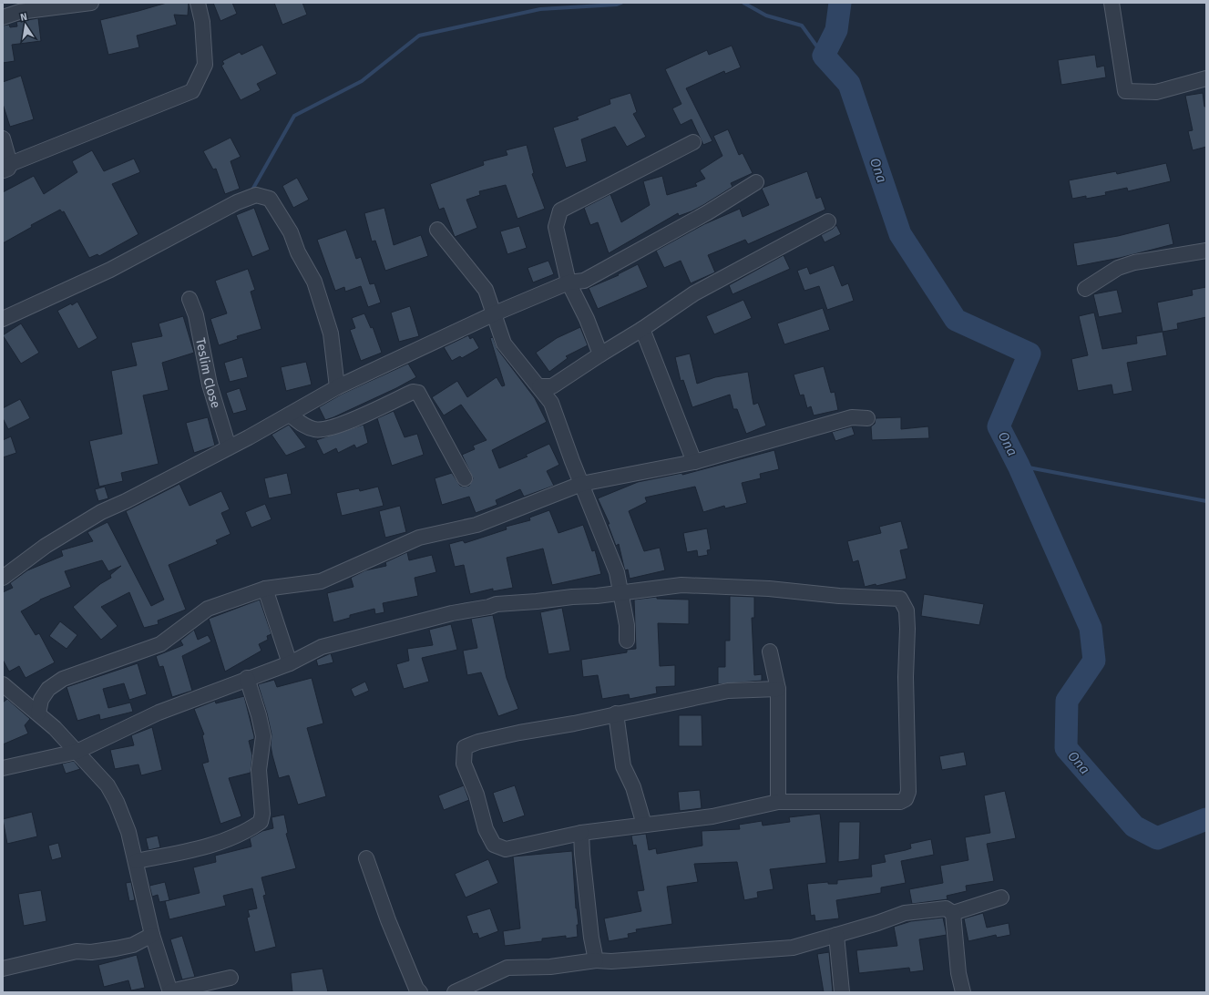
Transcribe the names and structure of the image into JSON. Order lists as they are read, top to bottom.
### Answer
{
  "streets": {
    "street": ["Teslim Close"]
  },
  "water": ["Ona"],
  "north": "top"
}
